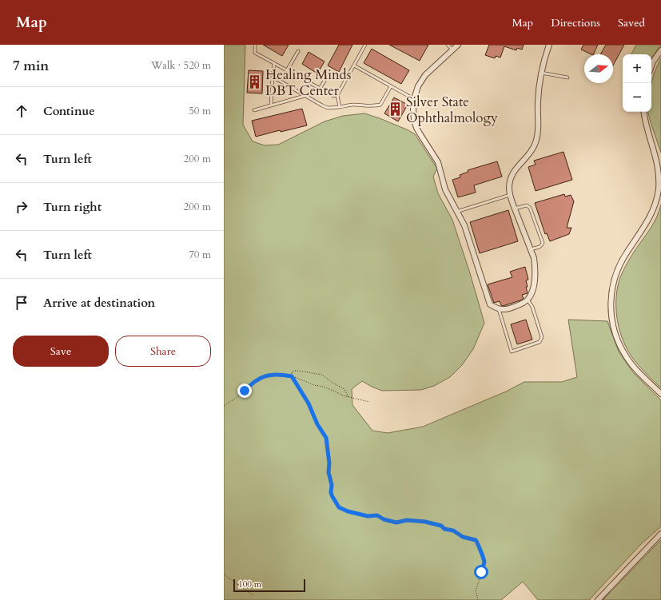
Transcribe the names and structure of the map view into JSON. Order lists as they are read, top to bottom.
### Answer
{
  "places": {
    "building": ["Healing Minds DBT Center", "Silver State Ophthalmology"]
  },
  "scale_bar": "100 m",
  "north": "right",
  "page": {
    "header": "Map",
    "nav": ["Map", "Directions", "Saved"],
    "heading": ["7 min", "Walk · 520 m"],
    "map_buttons": ["+", "−"],
    "list": [
      ["Continue", "50 m"],
      ["Turn left", "200 m"],
      ["Turn right", "200 m"],
      ["Turn left", "70 m"],
      "Arrive at destination"
    ],
    "buttons": ["Save", "Share"],
    "scale": "100 m"
  }
}
